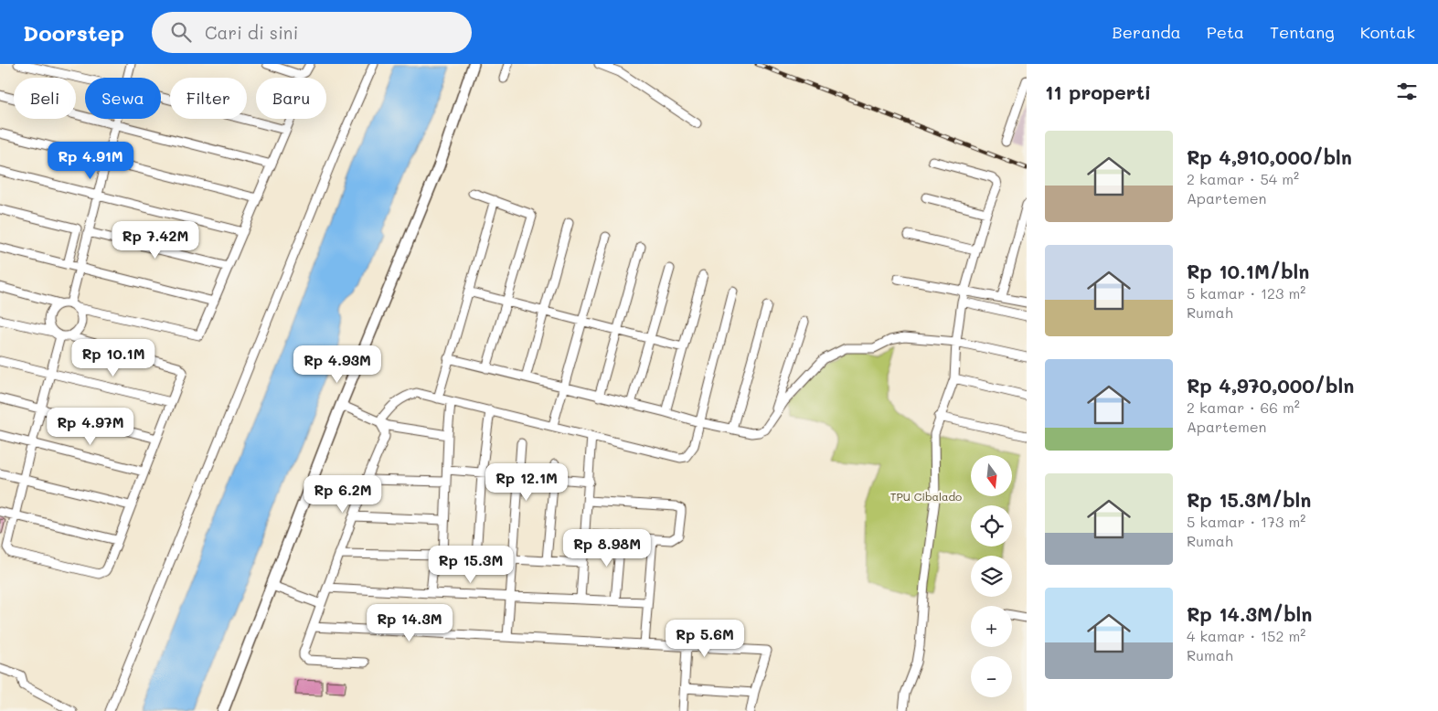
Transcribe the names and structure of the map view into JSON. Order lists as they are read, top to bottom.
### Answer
{
  "parks": ["TPU Cibalado"],
  "north": "bottom",
  "page": {
    "header": "Doorstep",
    "search": "Cari di sini",
    "nav": [
      "Beranda",
      "Peta",
      "Tentang",
      "Kontak"
    ],
    "heading": "11 properti",
    "chip": [
      "Beli",
      "Sewa",
      "Filter",
      "Baru"
    ],
    "list": [
      {
        "name": "Rp 4,910,000/bln",
        "note": "2 kamar · 54 m² · Apartemen"
      },
      {
        "name": "Rp 10.1M/bln",
        "note": "5 kamar · 123 m² · Rumah"
      },
      {
        "name": "Rp 4,970,000/bln",
        "note": "2 kamar · 66 m² · Apartemen"
      },
      {
        "name": "Rp 15.3M/bln",
        "note": "5 kamar · 173 m² · Rumah"
      },
      {
        "name": "Rp 14.3M/bln",
        "note": "4 kamar · 152 m² · Rumah"
      }
    ],
    "price": [
      "Rp 4.91M",
      "Rp 7.42M",
      "Rp 10.1M",
      "Rp 4.93M",
      "Rp 4.97M",
      "Rp 12.1M",
      "Rp 6.2M",
      "Rp 8.98M",
      "Rp 15.3M",
      "Rp 14.3M",
      "Rp 5.6M"
    ],
    "map_buttons": ["+", "−"]
  }
}
